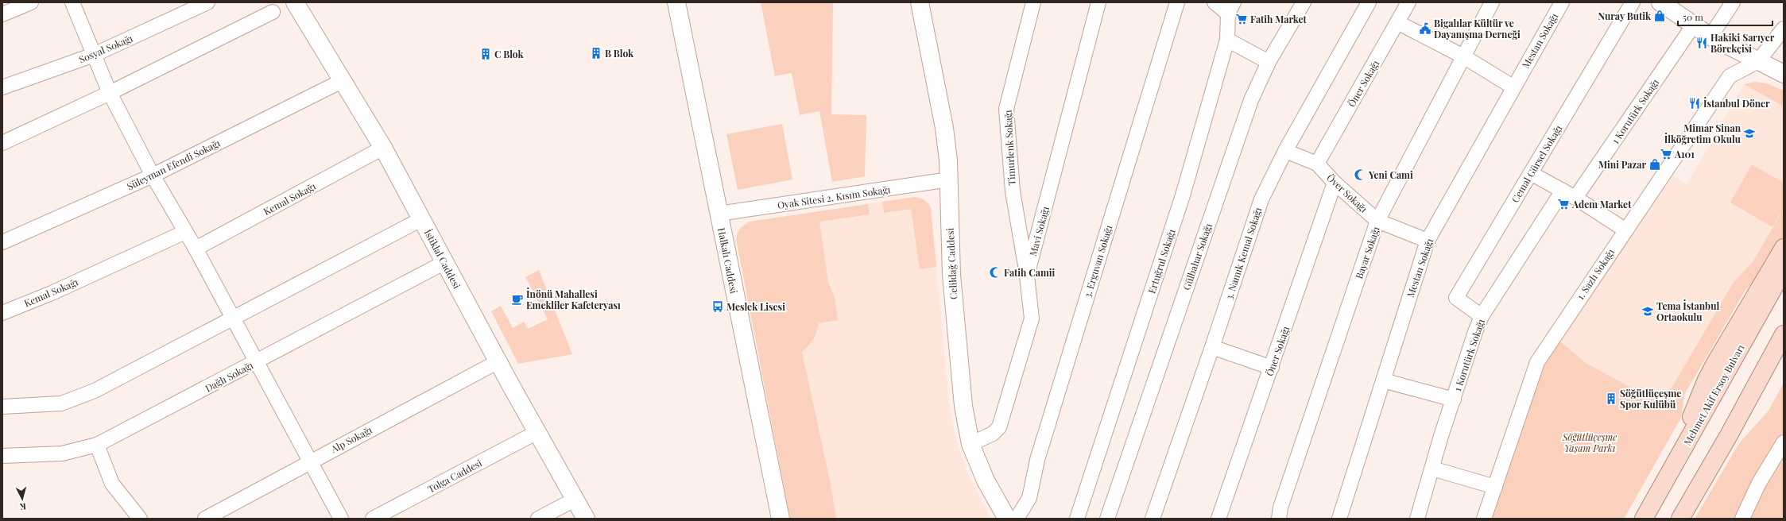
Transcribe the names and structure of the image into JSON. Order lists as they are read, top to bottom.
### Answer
{
  "streets": {
    "main road": ["Mehmet Akif Ersoy Bulvarı"],
    "street": [
      "Mestan Sokağı",
      "Sosyal Sokağı",
      "Öner Sokağı",
      "1 Korutürk Sokağı",
      "Timurlenk Sokağı",
      "Cemal Gürsel Sokağı",
      "Süleyman Efendi Sokağı",
      "Över Sokağı",
      "Oyak Sitesi 2. Kısım Sokağı",
      "Kemal Sokağı",
      "Mavi Sokağı",
      "Bayar Sokağı",
      "3. Namık Kemal Sokağı",
      "Gülbahar Sokağı",
      "İstiklal Caddesi",
      "Halkalı Caddesi",
      "3. Erguvan Sokağı",
      "Ertuğrul Sokağı",
      "Celildağ Caddesi",
      "1. Sazlı Sokağı",
      "Dağlı Sokağı",
      "Alp Sokağı",
      "Tolga Caddesi"
    ]
  },
  "crossings": [
    ["Mestan Sokağı", "Över Sokağı"],
    ["Öner Sokağı", "Över Sokağı"],
    ["1 Korutürk Sokağı", "Cemal Gürsel Sokağı"],
    ["Timurlenk Sokağı", "Mavi Sokağı"],
    ["Süleyman Efendi Sokağı", "İstiklal Caddesi"],
    ["Över Sokağı", "Bayar Sokağı"],
    ["Över Sokağı", "3. Namık Kemal Sokağı"],
    ["Oyak Sitesi 2. Kısım Sokağı", "Halkalı Caddesi"],
    ["Oyak Sitesi 2. Kısım Sokağı", "Celildağ Caddesi"],
    ["Kemal Sokağı", "İstiklal Caddesi"],
    ["Mavi Sokağı", "Celildağ Caddesi"],
    ["İstiklal Caddesi", "Dağlı Sokağı"],
    ["İstiklal Caddesi", "Alp Sokağı"],
    ["İstiklal Caddesi", "Tolga Caddesi"]
  ],
  "parks": ["Söğütlüçeşme Yaşam Parkı"],
  "places": {
    "shop": ["Nuray Butik", "Mini Pazar"],
    "supermarket": ["Fatih Market", "A101", "Adem Market"],
    "public building": ["Bigalılar Kültür ve Dayanışma Derneği"],
    "restaurant": ["Hakiki Sarıyer Börekçisi", "İstanbul Döner"],
    "building": ["B Blok", "C Blok", "Söğütlüçeşme Spor Kulübü"],
    "school or university": ["Mimar Sinan İlköğretim Okulu", "Tema İstanbul Ortaokulu"],
    "mosque": ["Yeni Cami", "Fatih Camii"],
    "cafe": ["İnönü Mahallesi Emekliler Kafeteryası"],
    "bus stop": ["Meslek Lisesi"]
  },
  "scale_bar": "50 m",
  "north": "bottom"
}
